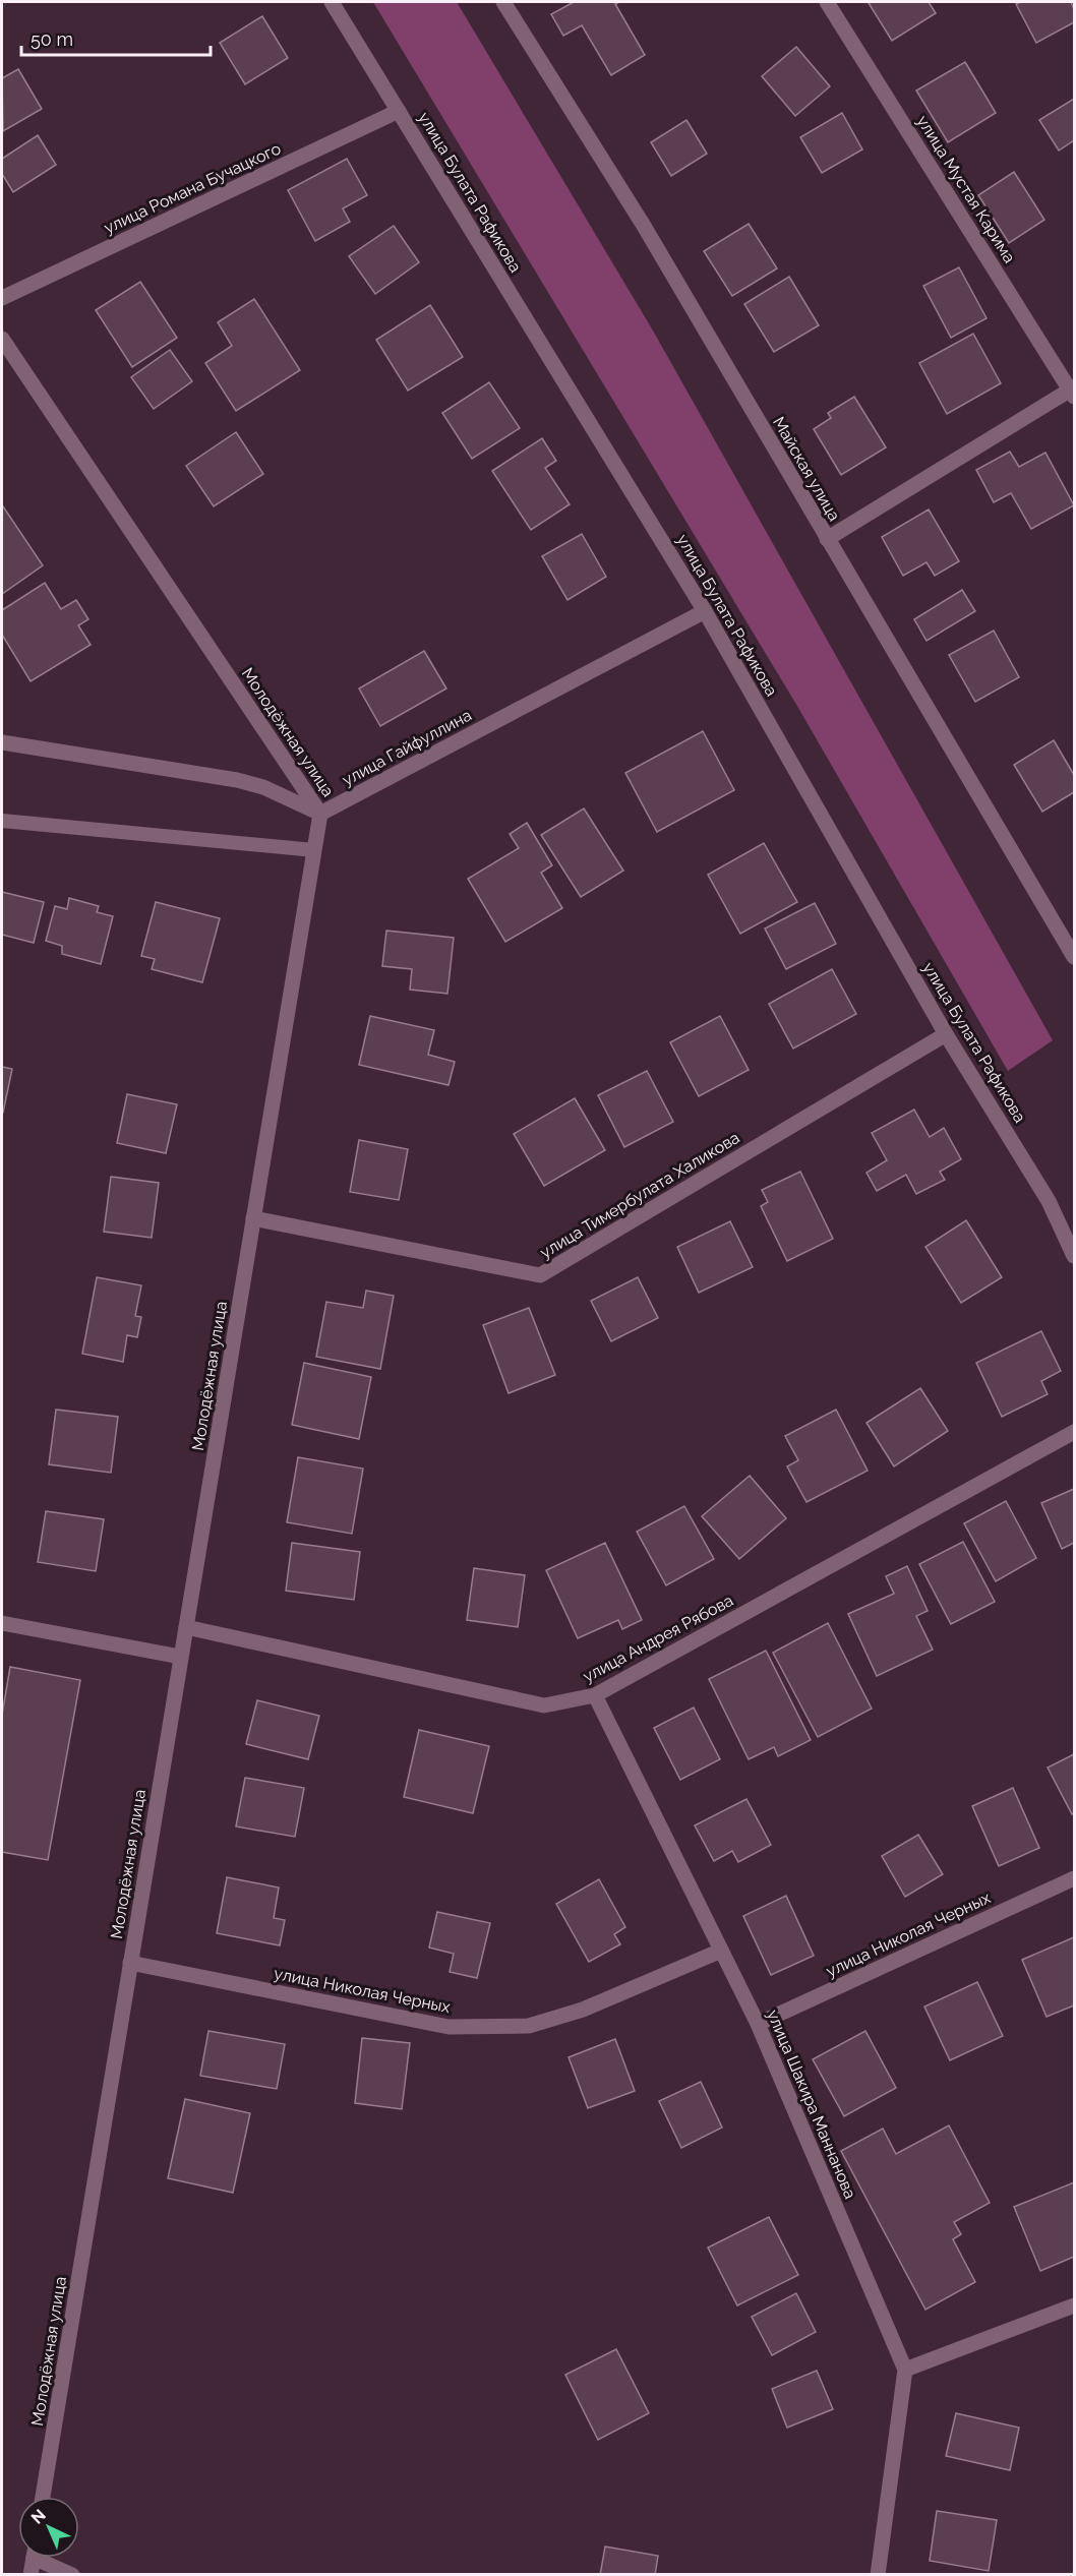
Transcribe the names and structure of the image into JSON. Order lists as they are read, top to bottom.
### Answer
{
  "streets": {
    "street": [
      "улица Романа Бучацкого",
      "улица Мустая Карима",
      "улица Булата Рафикова",
      "Майская улица",
      "Молодёжная улица",
      "улица Гайфуллина",
      "улица Тимербулата Халикова",
      "улица Андрея Рябова",
      "улица Николая Черных",
      "улица Шакира Маннанова"
    ]
  },
  "crossings": [
    ["улица Романа Бучацкого", "улица Булата Рафикова"],
    ["улица Булата Рафикова", "улица Гайфуллина"],
    ["улица Булата Рафикова", "улица Тимербулата Халикова"],
    ["Молодёжная улица", "улица Гайфуллина"],
    ["Молодёжная улица", "улица Тимербулата Халикова"],
    ["Молодёжная улица", "улица Андрея Рябова"],
    ["Молодёжная улица", "улица Николая Черных"],
    ["улица Андрея Рябова", "улица Шакира Маннанова"],
    ["улица Николая Черных", "улица Шакира Маннанова"]
  ],
  "scale_bar": "50 m",
  "north": "top left"
}
